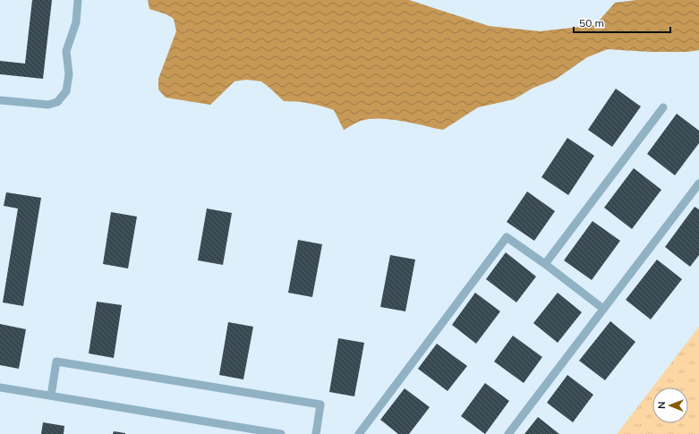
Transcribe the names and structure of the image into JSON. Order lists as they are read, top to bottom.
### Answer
{
  "scale_bar": "50 m",
  "north": "left"
}
